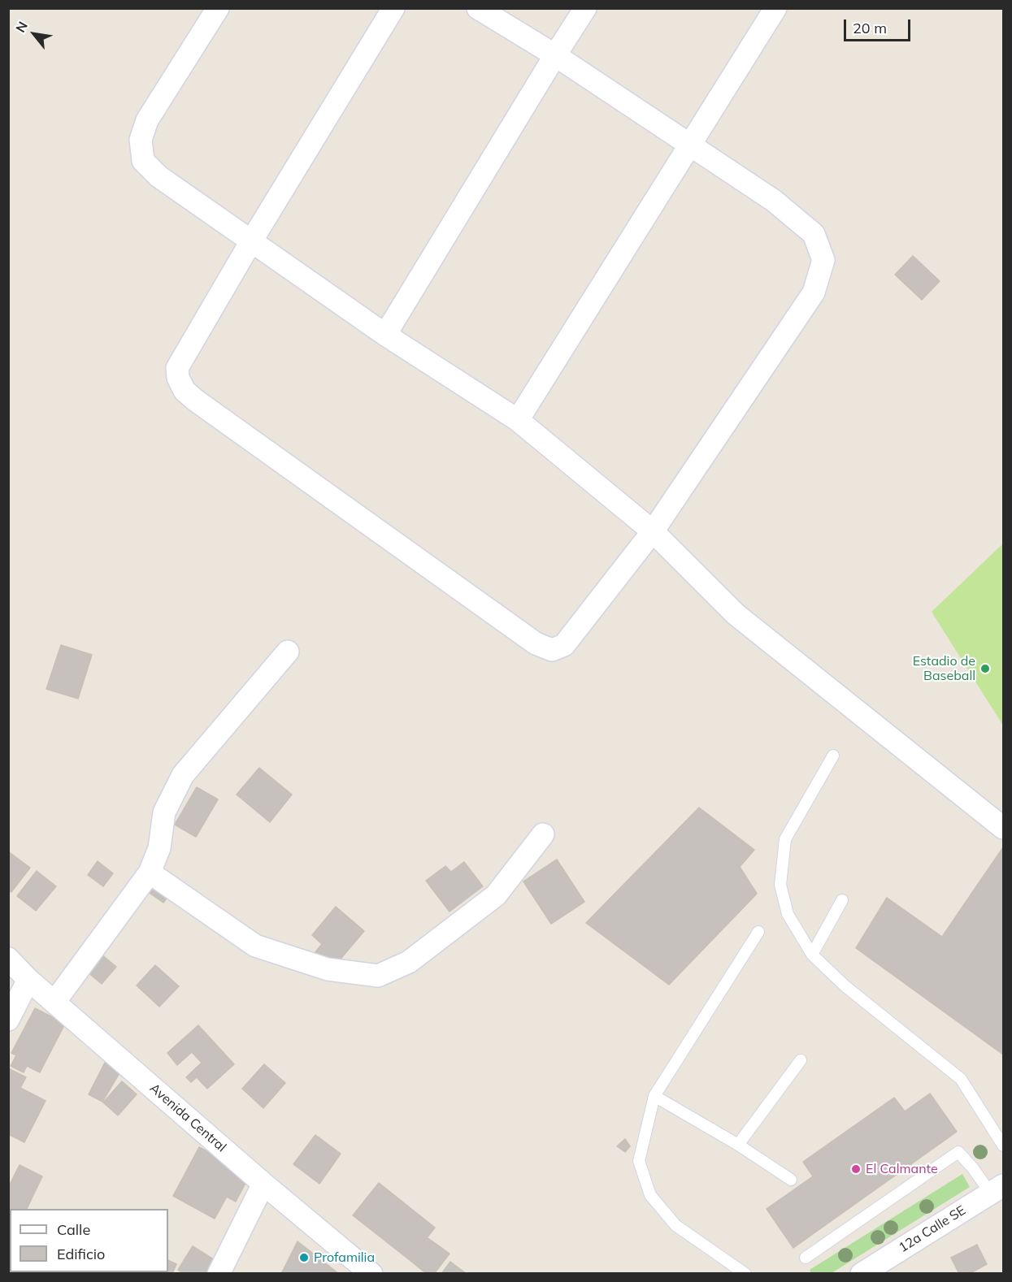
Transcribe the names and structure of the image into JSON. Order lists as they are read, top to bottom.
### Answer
{
  "streets": {
    "street": ["Avenida Central", "12a Calle SE"]
  },
  "places": ["Estadio de Baseball", "El Calmante", "Profamilia"],
  "legend": ["Calle", "Edificio"],
  "scale_bar": "20 m",
  "north": "top left"
}
